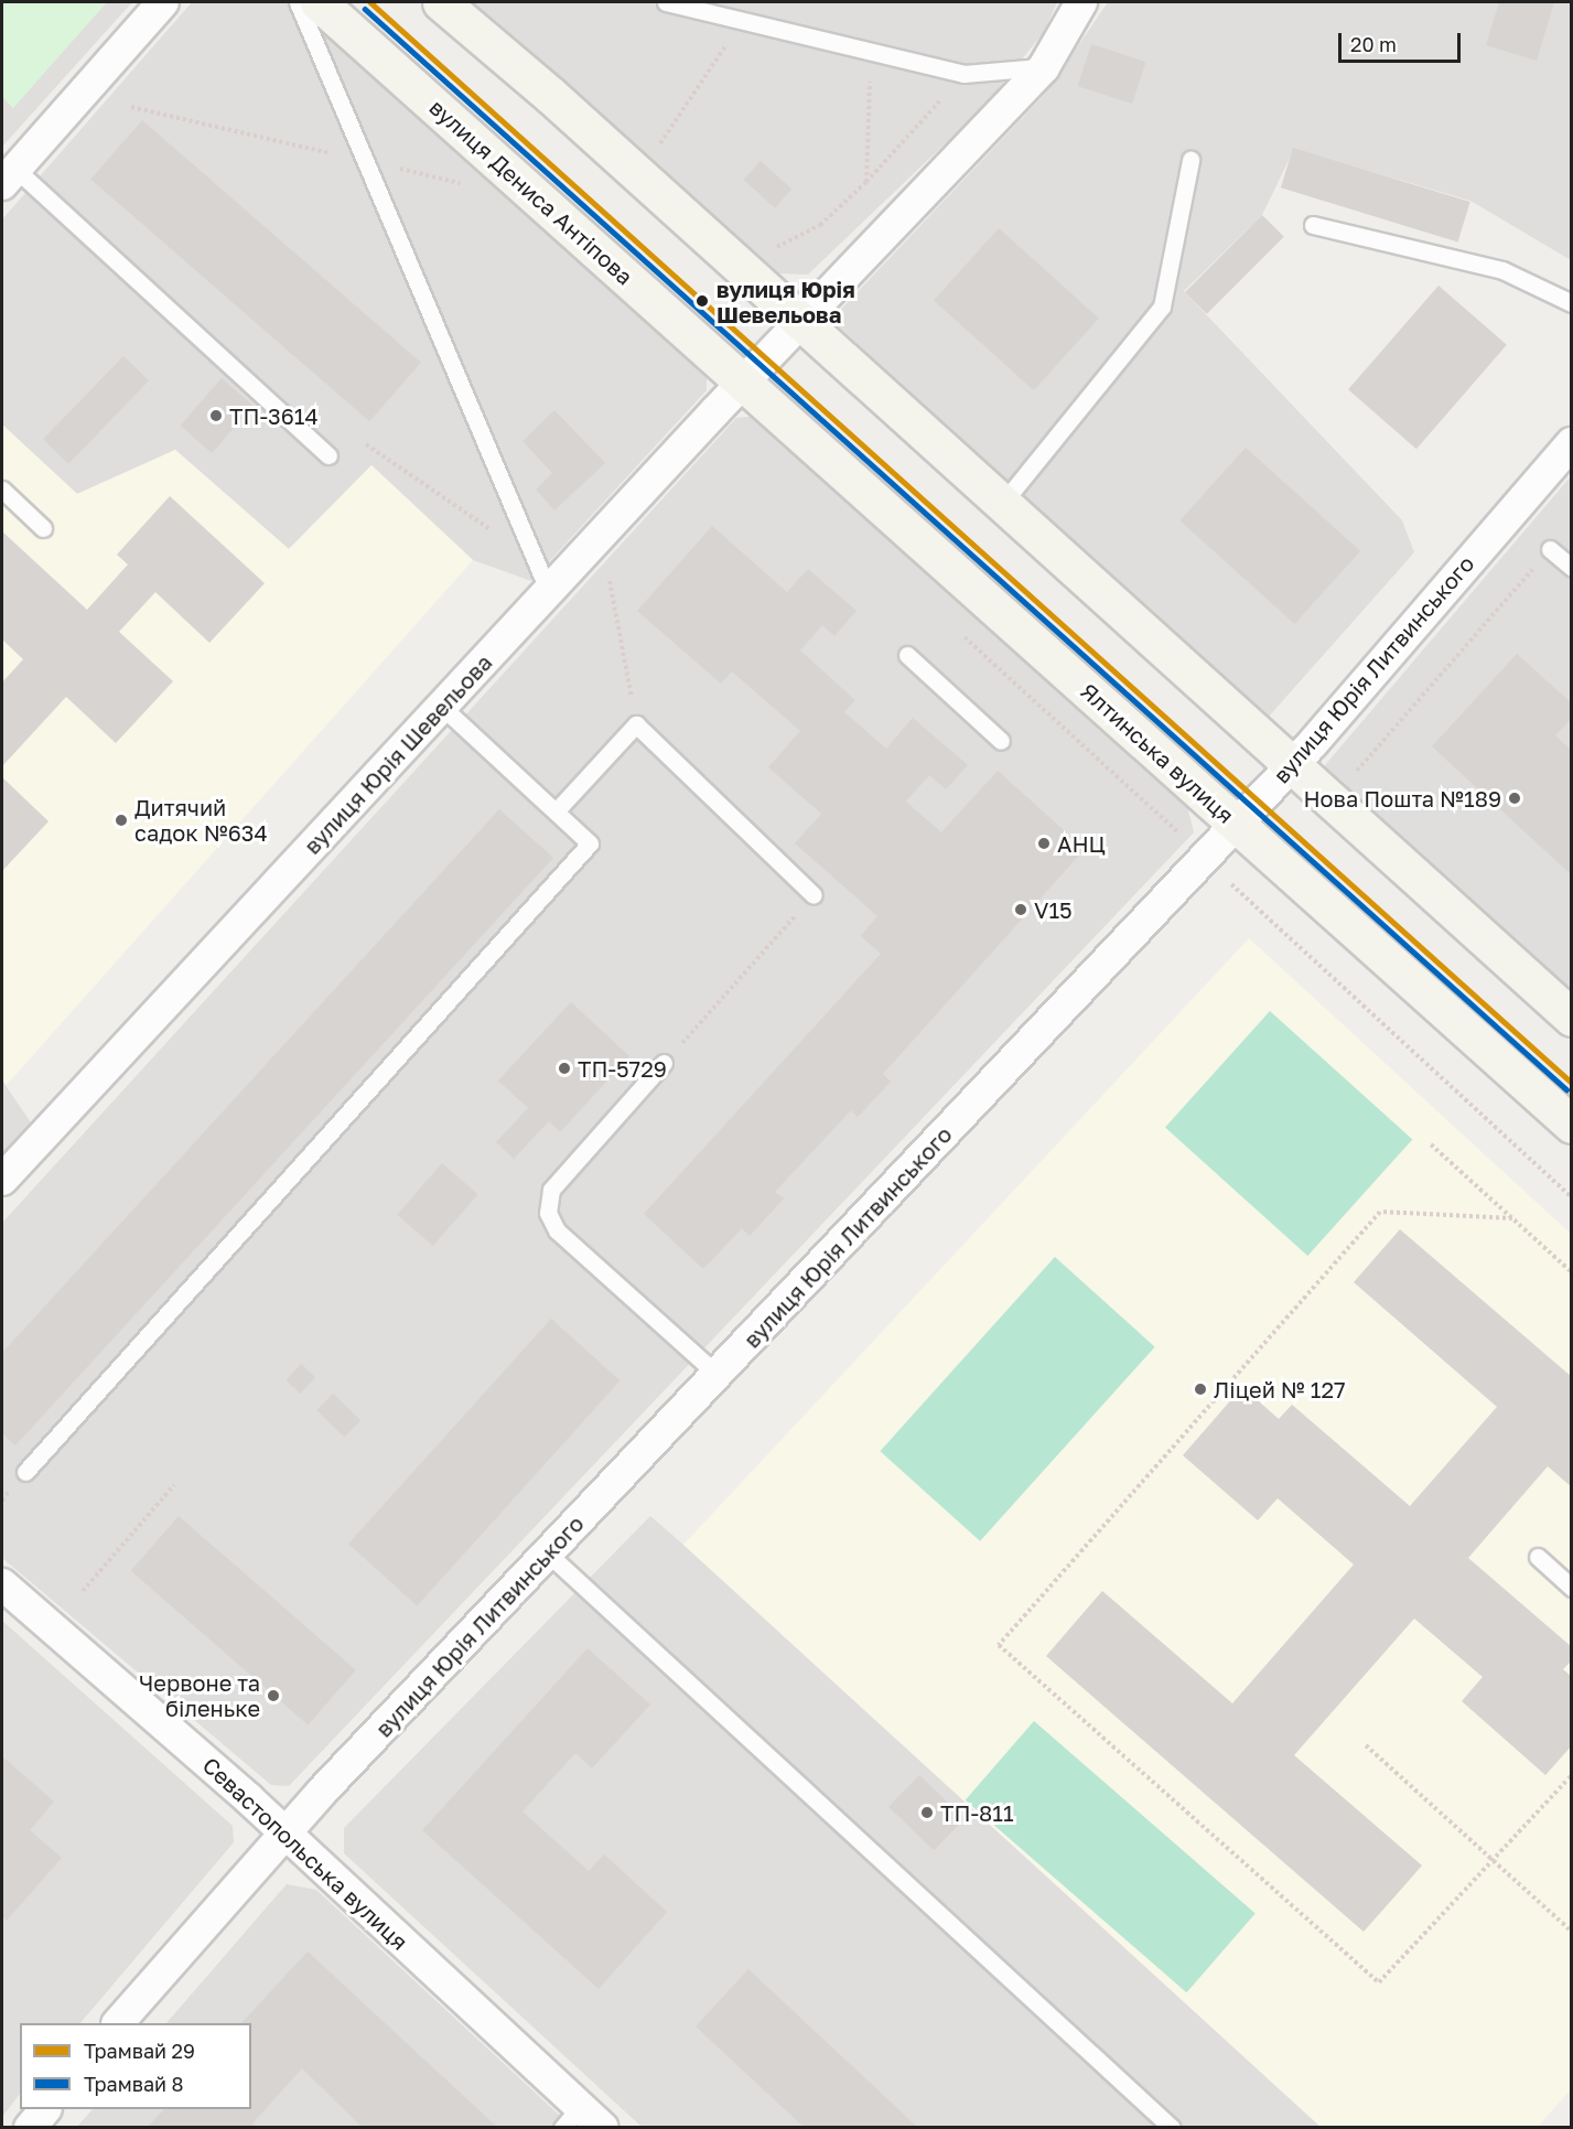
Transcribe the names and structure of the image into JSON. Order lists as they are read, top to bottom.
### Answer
{
  "streets": {
    "street": [
      "вулиця Дениса Антіпова",
      "вулиця Юрія Литвинського",
      "Ялтинська вулиця",
      "вулиця Юрія Шевельова",
      "Севастопольська вулиця"
    ]
  },
  "crossings": [
    ["вулиця Дениса Антіпова", "Ялтинська вулиця"],
    ["вулиця Дениса Антіпова", "вулиця Юрія Шевельова"],
    ["вулиця Юрія Литвинського", "Ялтинська вулиця"],
    ["вулиця Юрія Литвинського", "Севастопольська вулиця"],
    ["Ялтинська вулиця", "вулиця Юрія Шевельова"]
  ],
  "places": [
    "вулиця Юрія Шевельова",
    "ТП-3614",
    "Нова Пошта №189",
    "Дитячий садок №634",
    "АНЦ",
    "V15",
    "ТП-5729",
    "Ліцей № 127",
    "Червоне та біленьке",
    "ТП-811"
  ],
  "lines": ["tram line 29", "tram line 8"],
  "legend": ["Трамвай 29", "Трамвай 8"],
  "scale_bar": "20 m"
}
